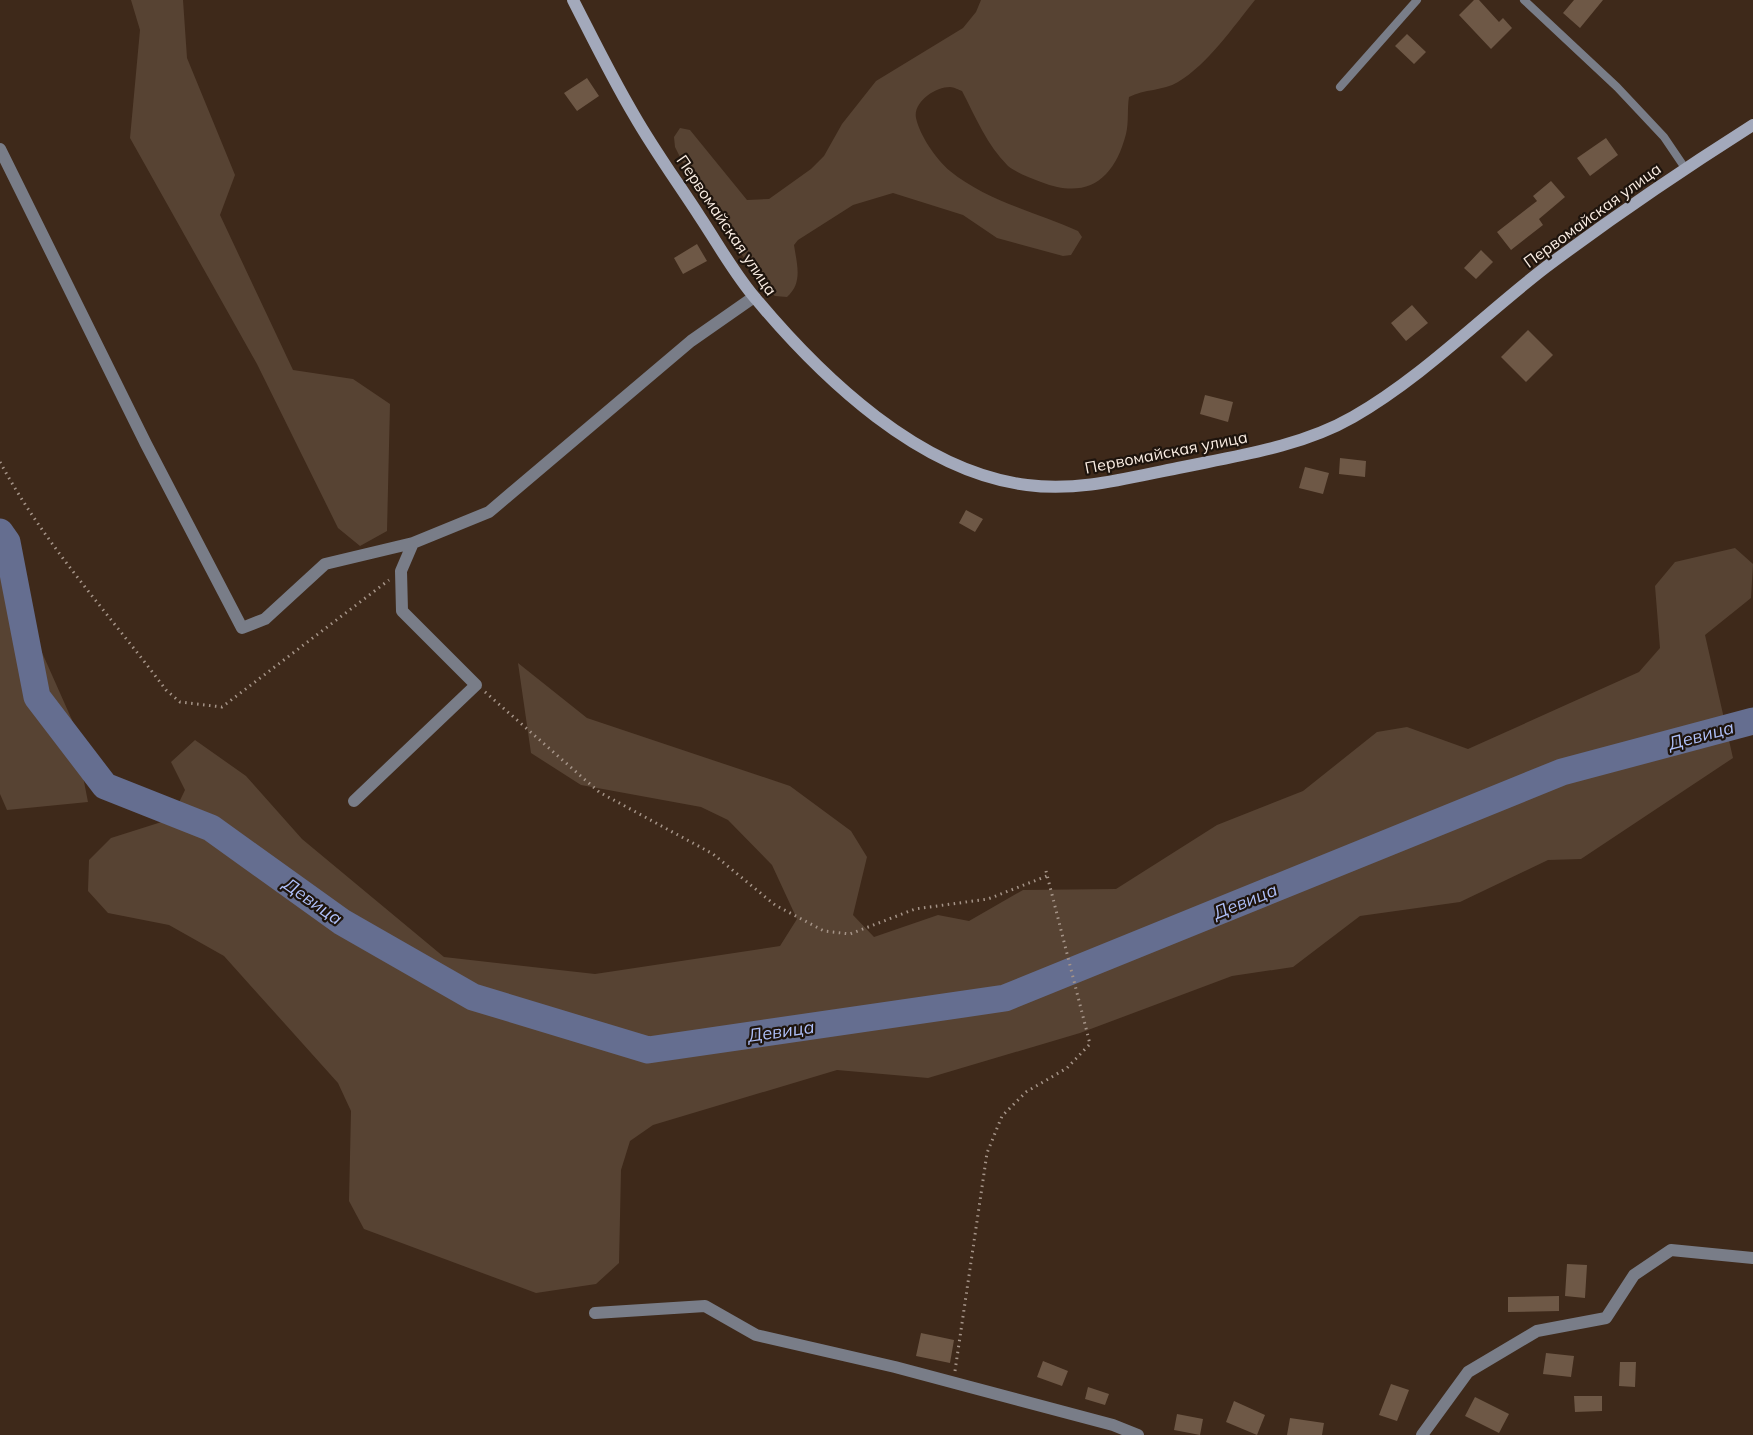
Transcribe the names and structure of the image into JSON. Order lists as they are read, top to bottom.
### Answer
{
  "streets": {
    "street": ["Первомайская улица"]
  },
  "water": ["Девица"]
}
